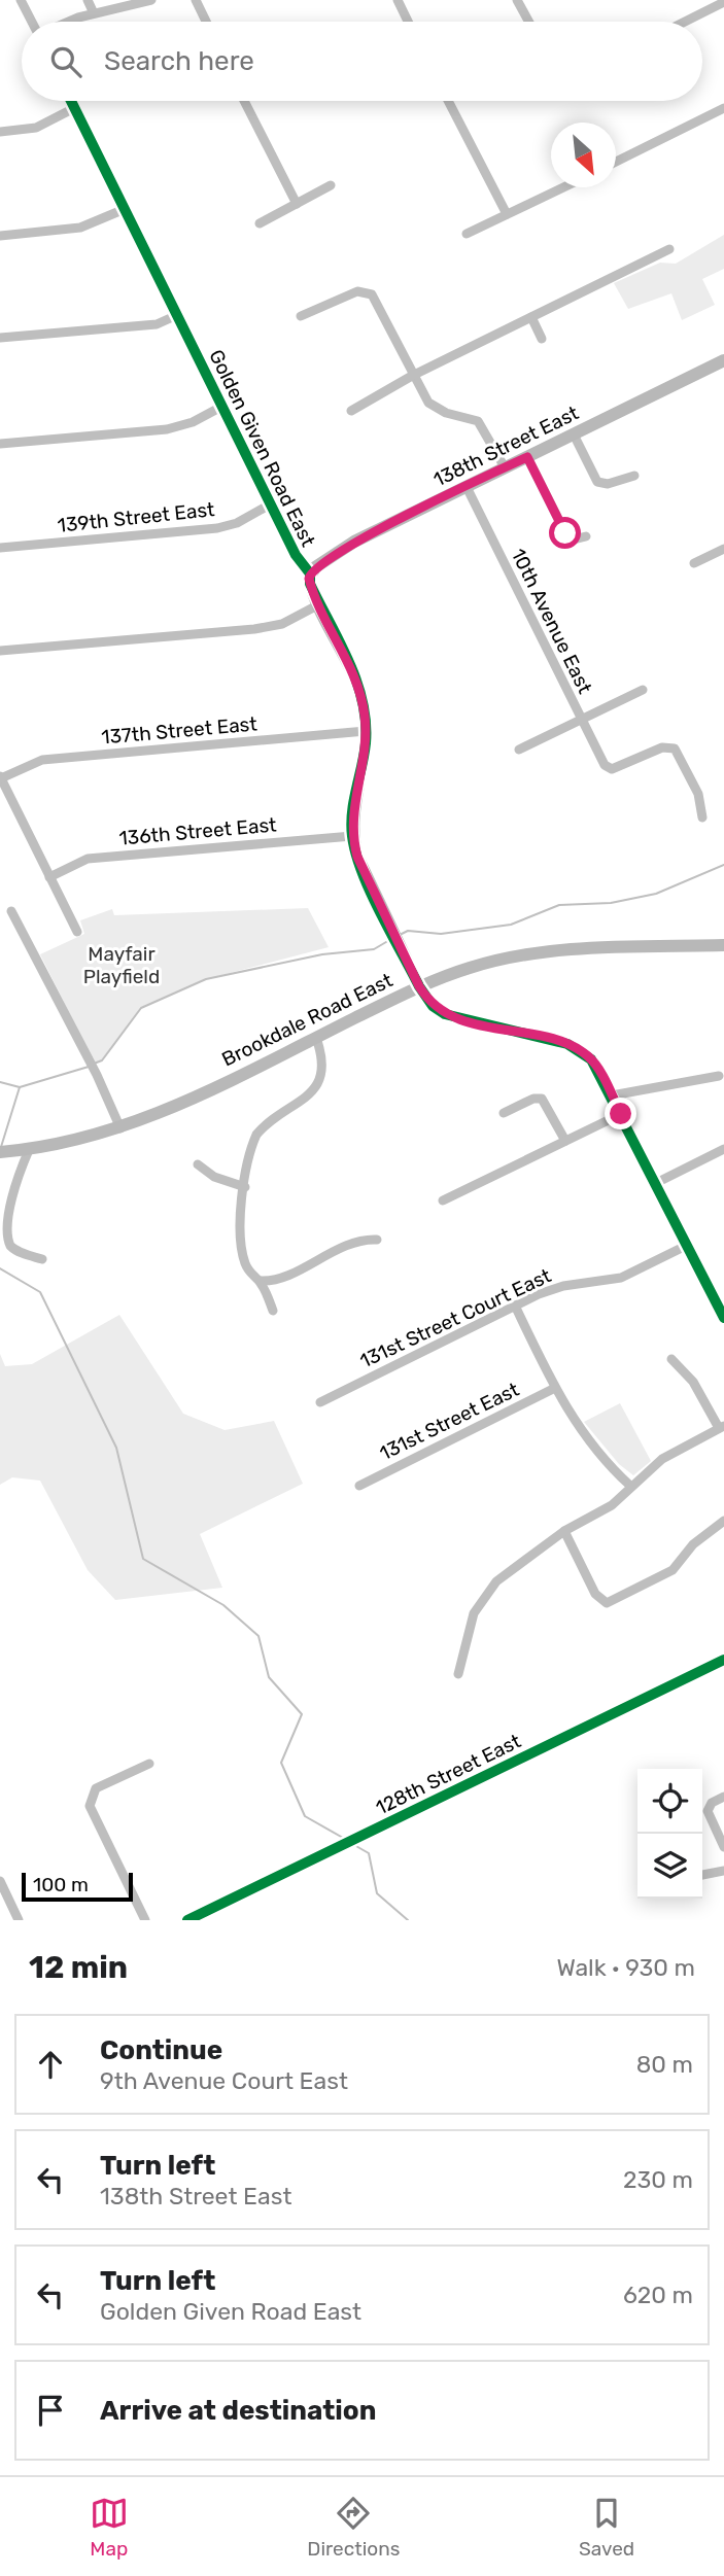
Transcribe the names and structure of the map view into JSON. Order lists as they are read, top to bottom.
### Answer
{
  "streets": {
    "street": [
      "138th Street East",
      "Golden Given Road East",
      "139th Street East",
      "10th Avenue East",
      "137th Street East",
      "136th Street East",
      "Brookdale Road East",
      "131st Street Court East",
      "131st Street East",
      "128th Street East"
    ]
  },
  "crossings": [
    ["138th Street East", "Golden Given Road East"],
    ["138th Street East", "10th Avenue East"],
    ["Golden Given Road East", "139th Street East"],
    ["Golden Given Road East", "137th Street East"],
    ["Golden Given Road East", "136th Street East"],
    ["Golden Given Road East", "Brookdale Road East"],
    ["Golden Given Road East", "131st Street Court East"]
  ],
  "parks": ["Mayfair Playfield"],
  "scale_bar": "100 m",
  "north": "bottom right",
  "page": {
    "search": "Search here",
    "scale": "100 m",
    "heading": ["12 min", "Walk · 930 m"],
    "list": [
      ["Continue", "9th Avenue Court East", "80 m"],
      ["Turn left", "138th Street East", "230 m"],
      ["Turn left", "Golden Given Road East", "620 m"],
      "Arrive at destination"
    ],
    "nav": ["Map", "Directions", "Saved"]
  }
}
